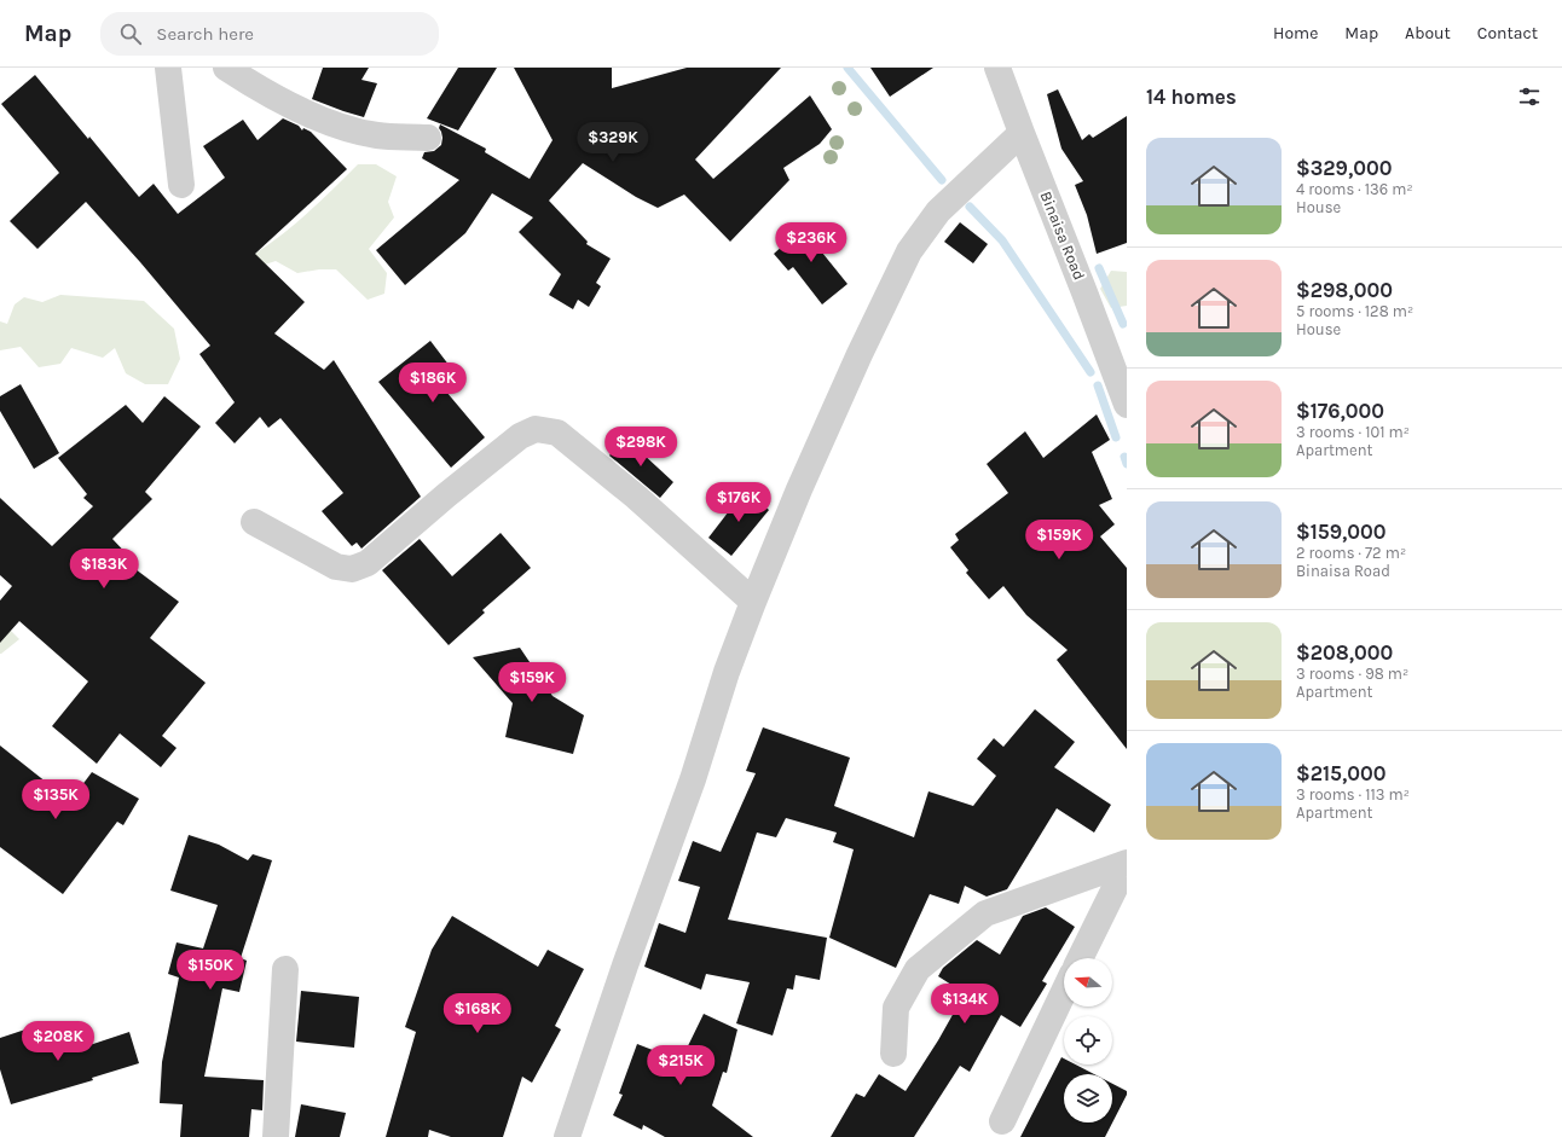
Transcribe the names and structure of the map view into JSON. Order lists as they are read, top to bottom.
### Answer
{
  "streets": {
    "street": ["Binaisa Road"]
  },
  "north": "left",
  "page": {
    "header": "Map",
    "search": "Search here",
    "nav": [
      "Home",
      "Map",
      "About",
      "Contact"
    ],
    "heading": "14 homes",
    "price": [
      "$329K",
      "$236K",
      "$186K",
      "$298K",
      "$176K",
      "$159K",
      "$183K",
      "$159K",
      "$135K",
      "$150K",
      "$134K",
      "$168K",
      "$208K",
      "$215K"
    ],
    "list": [
      {
        "name": "$329,000",
        "note": "4 rooms · 136 m² · House"
      },
      {
        "name": "$298,000",
        "note": "5 rooms · 128 m² · House"
      },
      {
        "name": "$176,000",
        "note": "3 rooms · 101 m² · Apartment"
      },
      {
        "name": "$159,000",
        "note": "2 rooms · 72 m² · Binaisa Road"
      },
      {
        "name": "$208,000",
        "note": "3 rooms · 98 m² · Apartment"
      },
      {
        "name": "$215,000",
        "note": "3 rooms · 113 m² · Apartment"
      }
    ]
  }
}
